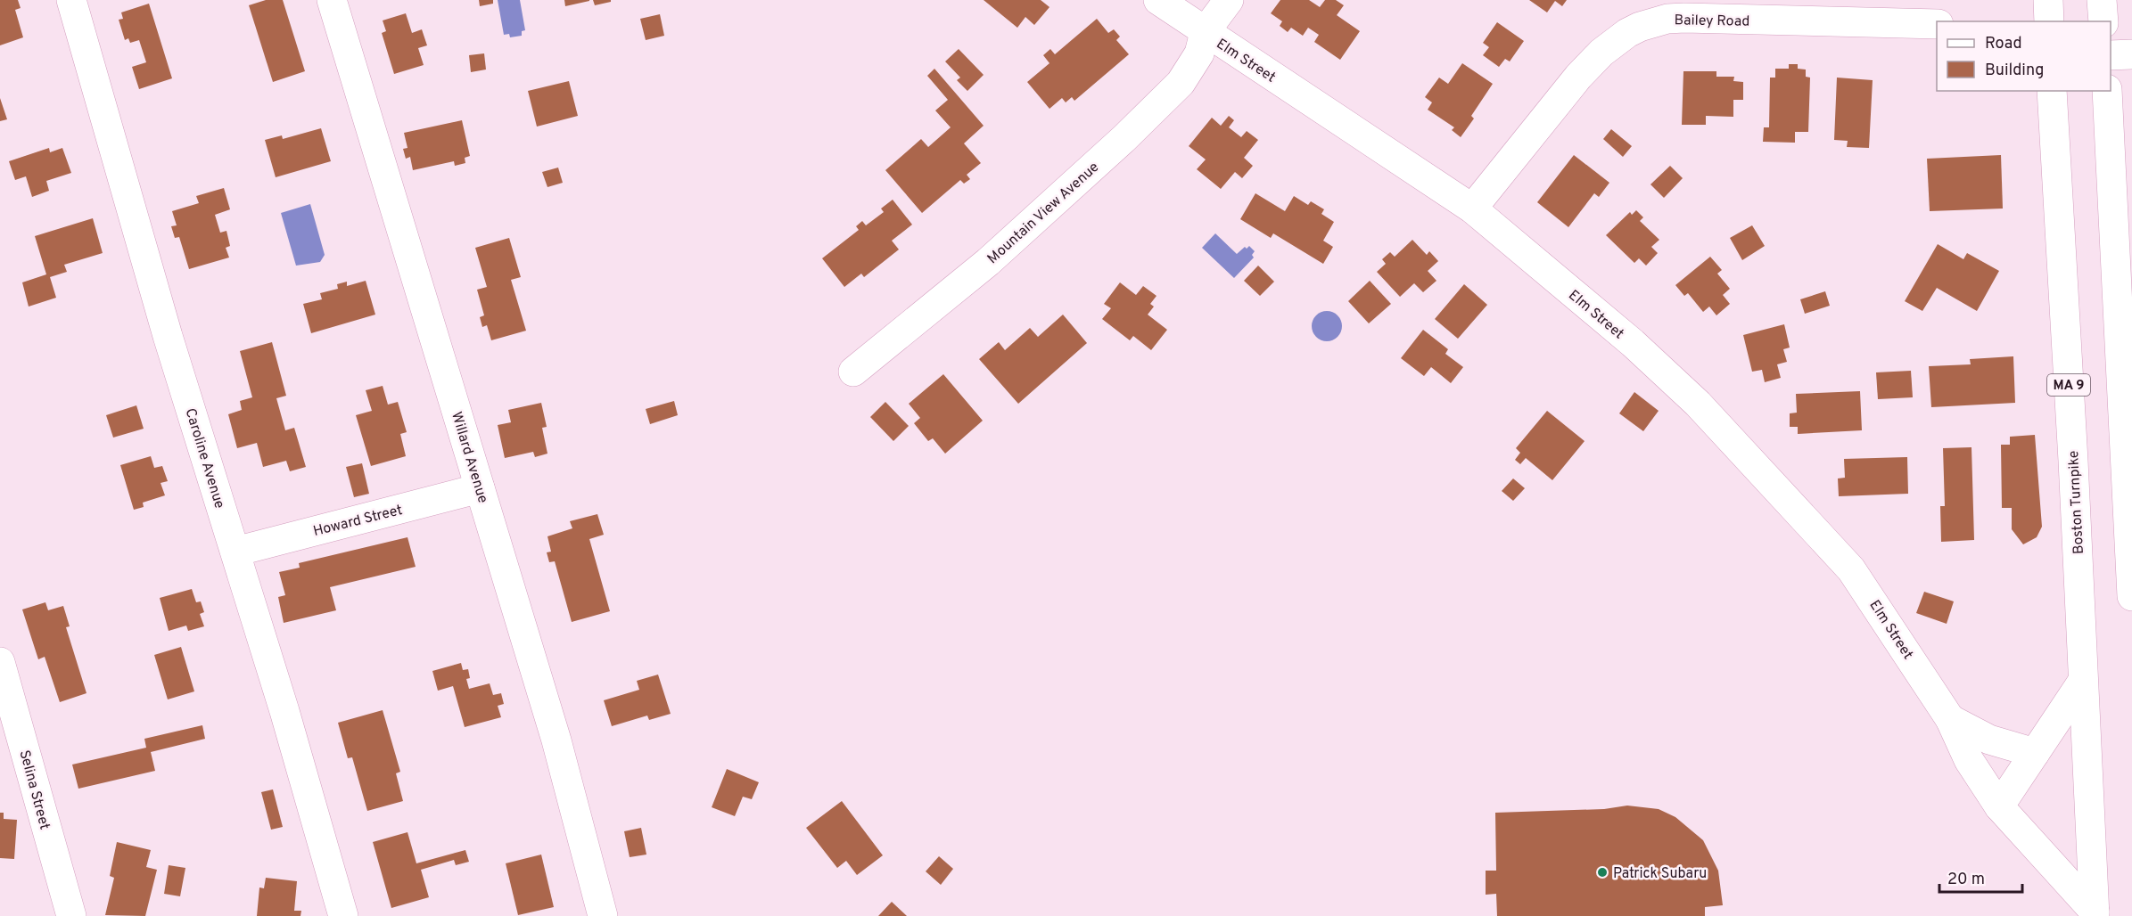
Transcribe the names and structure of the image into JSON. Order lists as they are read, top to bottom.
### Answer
{
  "streets": {
    "main road": [
      "Bailey Road",
      "Elm Street",
      "Mountain View Avenue",
      "MA 9",
      "Willard Avenue",
      "Caroline Avenue",
      "Boston Turnpike",
      "Howard Street",
      "Selina Street"
    ]
  },
  "crossings": [
    ["Bailey Road", "Elm Street"],
    ["Elm Street", "Mountain View Avenue"],
    ["Elm Street", "Boston Turnpike"],
    ["Willard Avenue", "Howard Street"],
    ["Caroline Avenue", "Howard Street"]
  ],
  "places": ["Patrick Subaru"],
  "legend": ["Road", "Building"],
  "scale_bar": "20 m"
}
